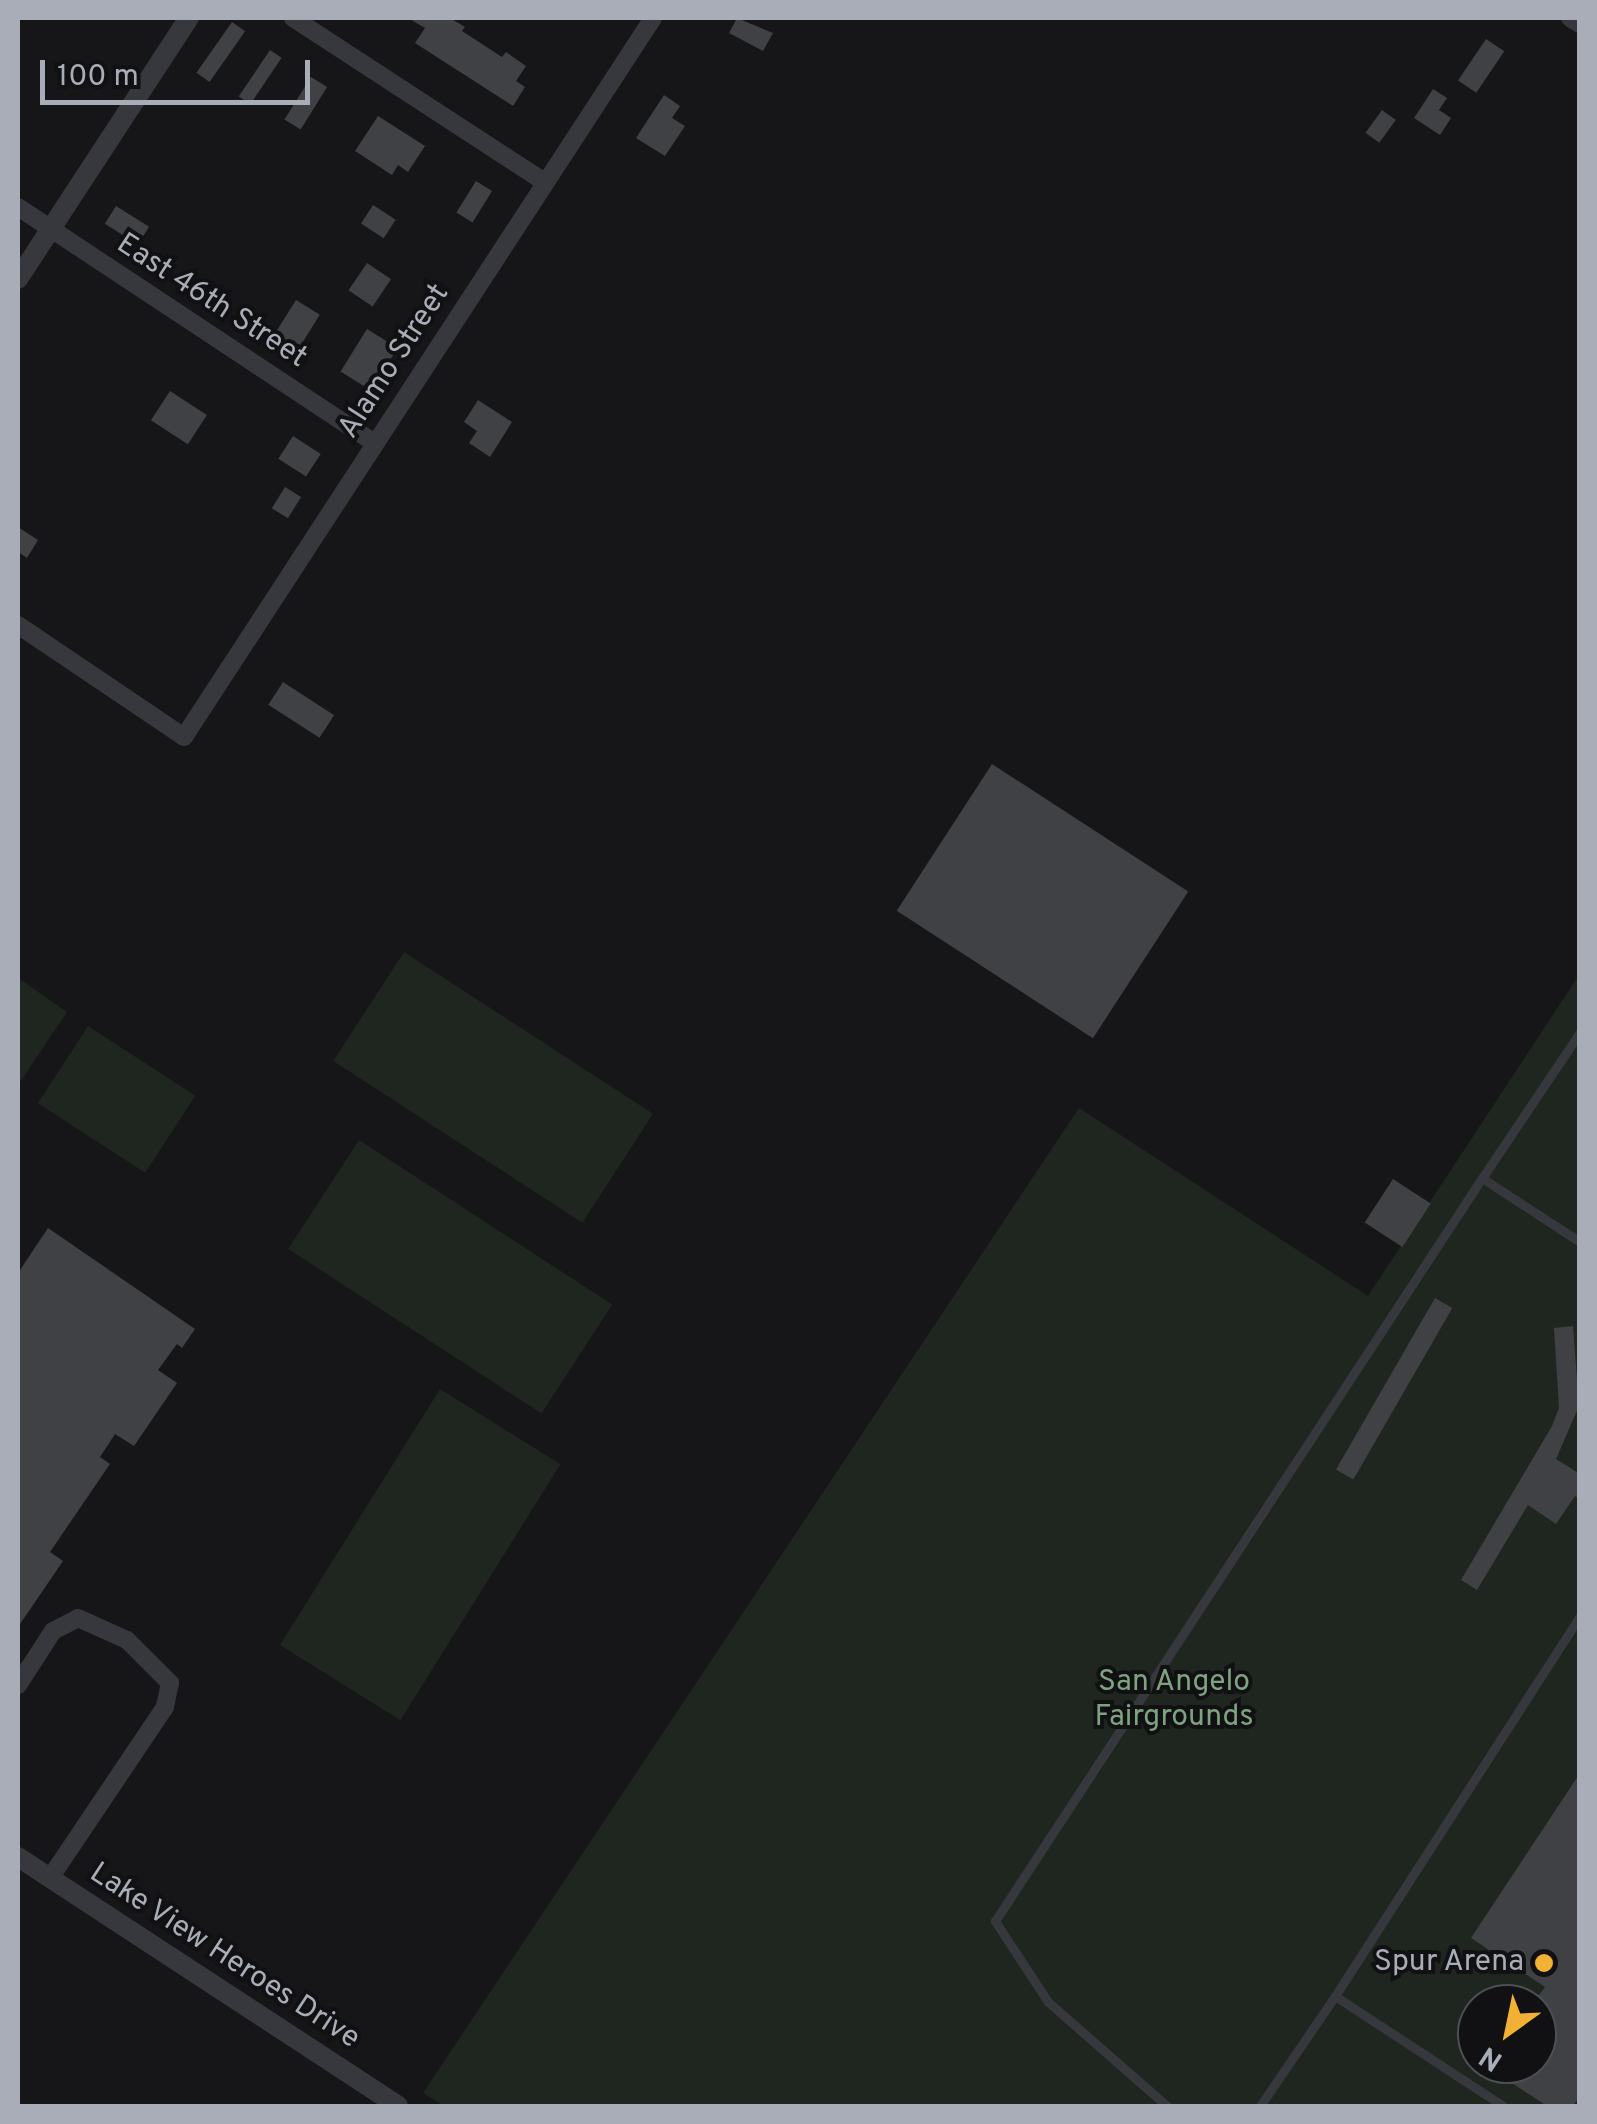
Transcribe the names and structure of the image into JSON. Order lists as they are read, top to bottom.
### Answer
{
  "streets": {
    "street": ["East 46th Street", "Alamo Street", "Lake View Heroes Drive"]
  },
  "crossings": [
    ["East 46th Street", "Alamo Street"]
  ],
  "parks": ["San Angelo Fairgrounds"],
  "places": ["Spur Arena"],
  "scale_bar": "100 m",
  "north": "bottom left"
}
